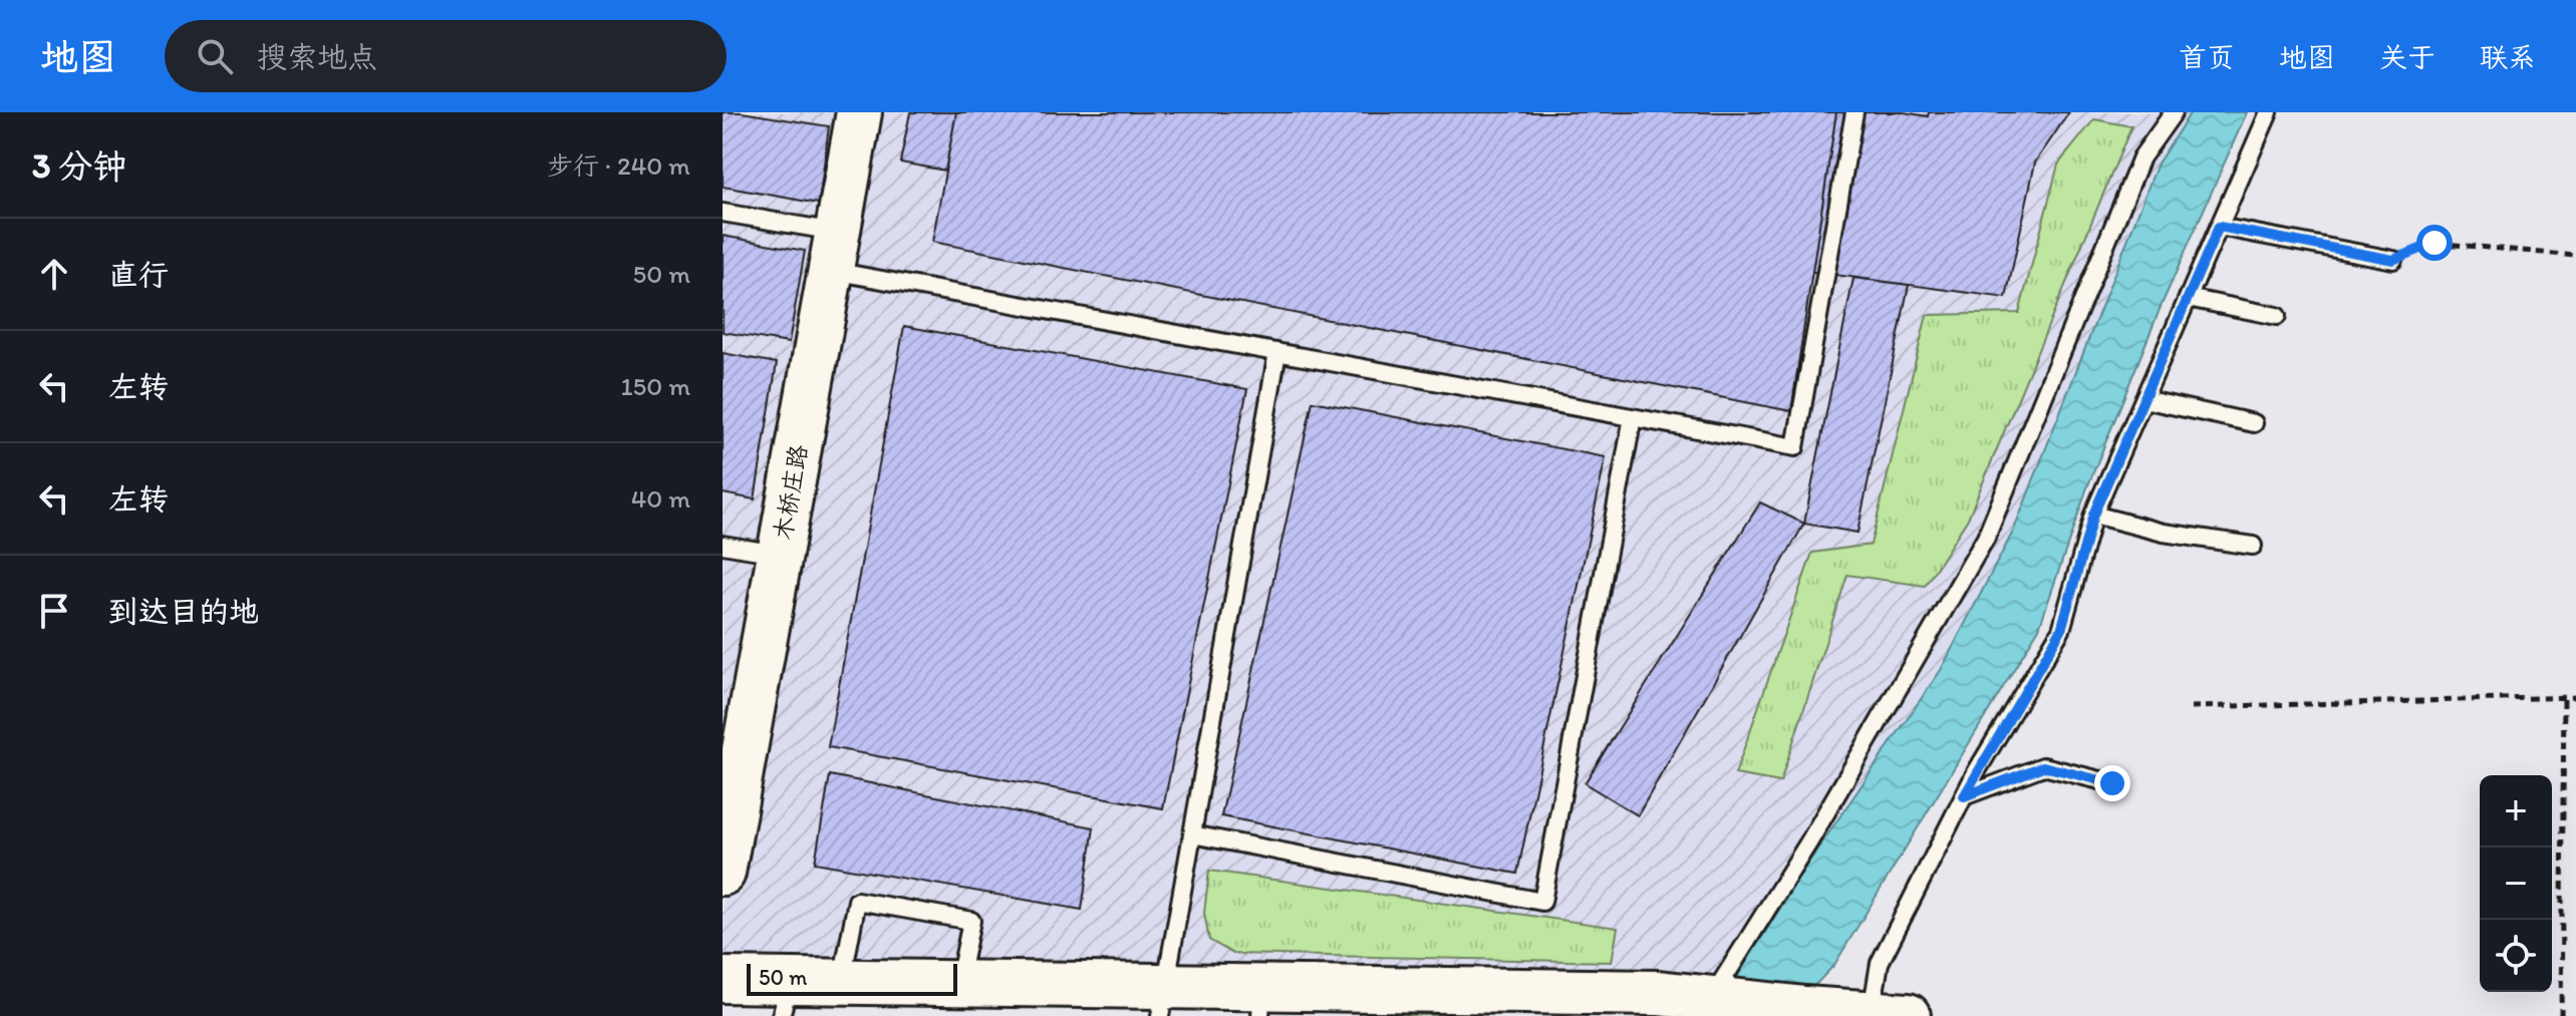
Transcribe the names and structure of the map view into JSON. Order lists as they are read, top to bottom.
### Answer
{
  "streets": {
    "street": ["木桥庄路"]
  },
  "scale_bar": "50 m",
  "page": {
    "header": "地图",
    "search": "搜索地点",
    "nav": [
      "首页",
      "地图",
      "关于",
      "联系"
    ],
    "heading": ["3 分钟", "步行 · 240 m"],
    "list": [
      ["直行", "50 m"],
      ["左转", "150 m"],
      ["左转", "40 m"],
      "到达目的地"
    ],
    "map_buttons": ["+", "−"],
    "scale": "50 m"
  }
}
